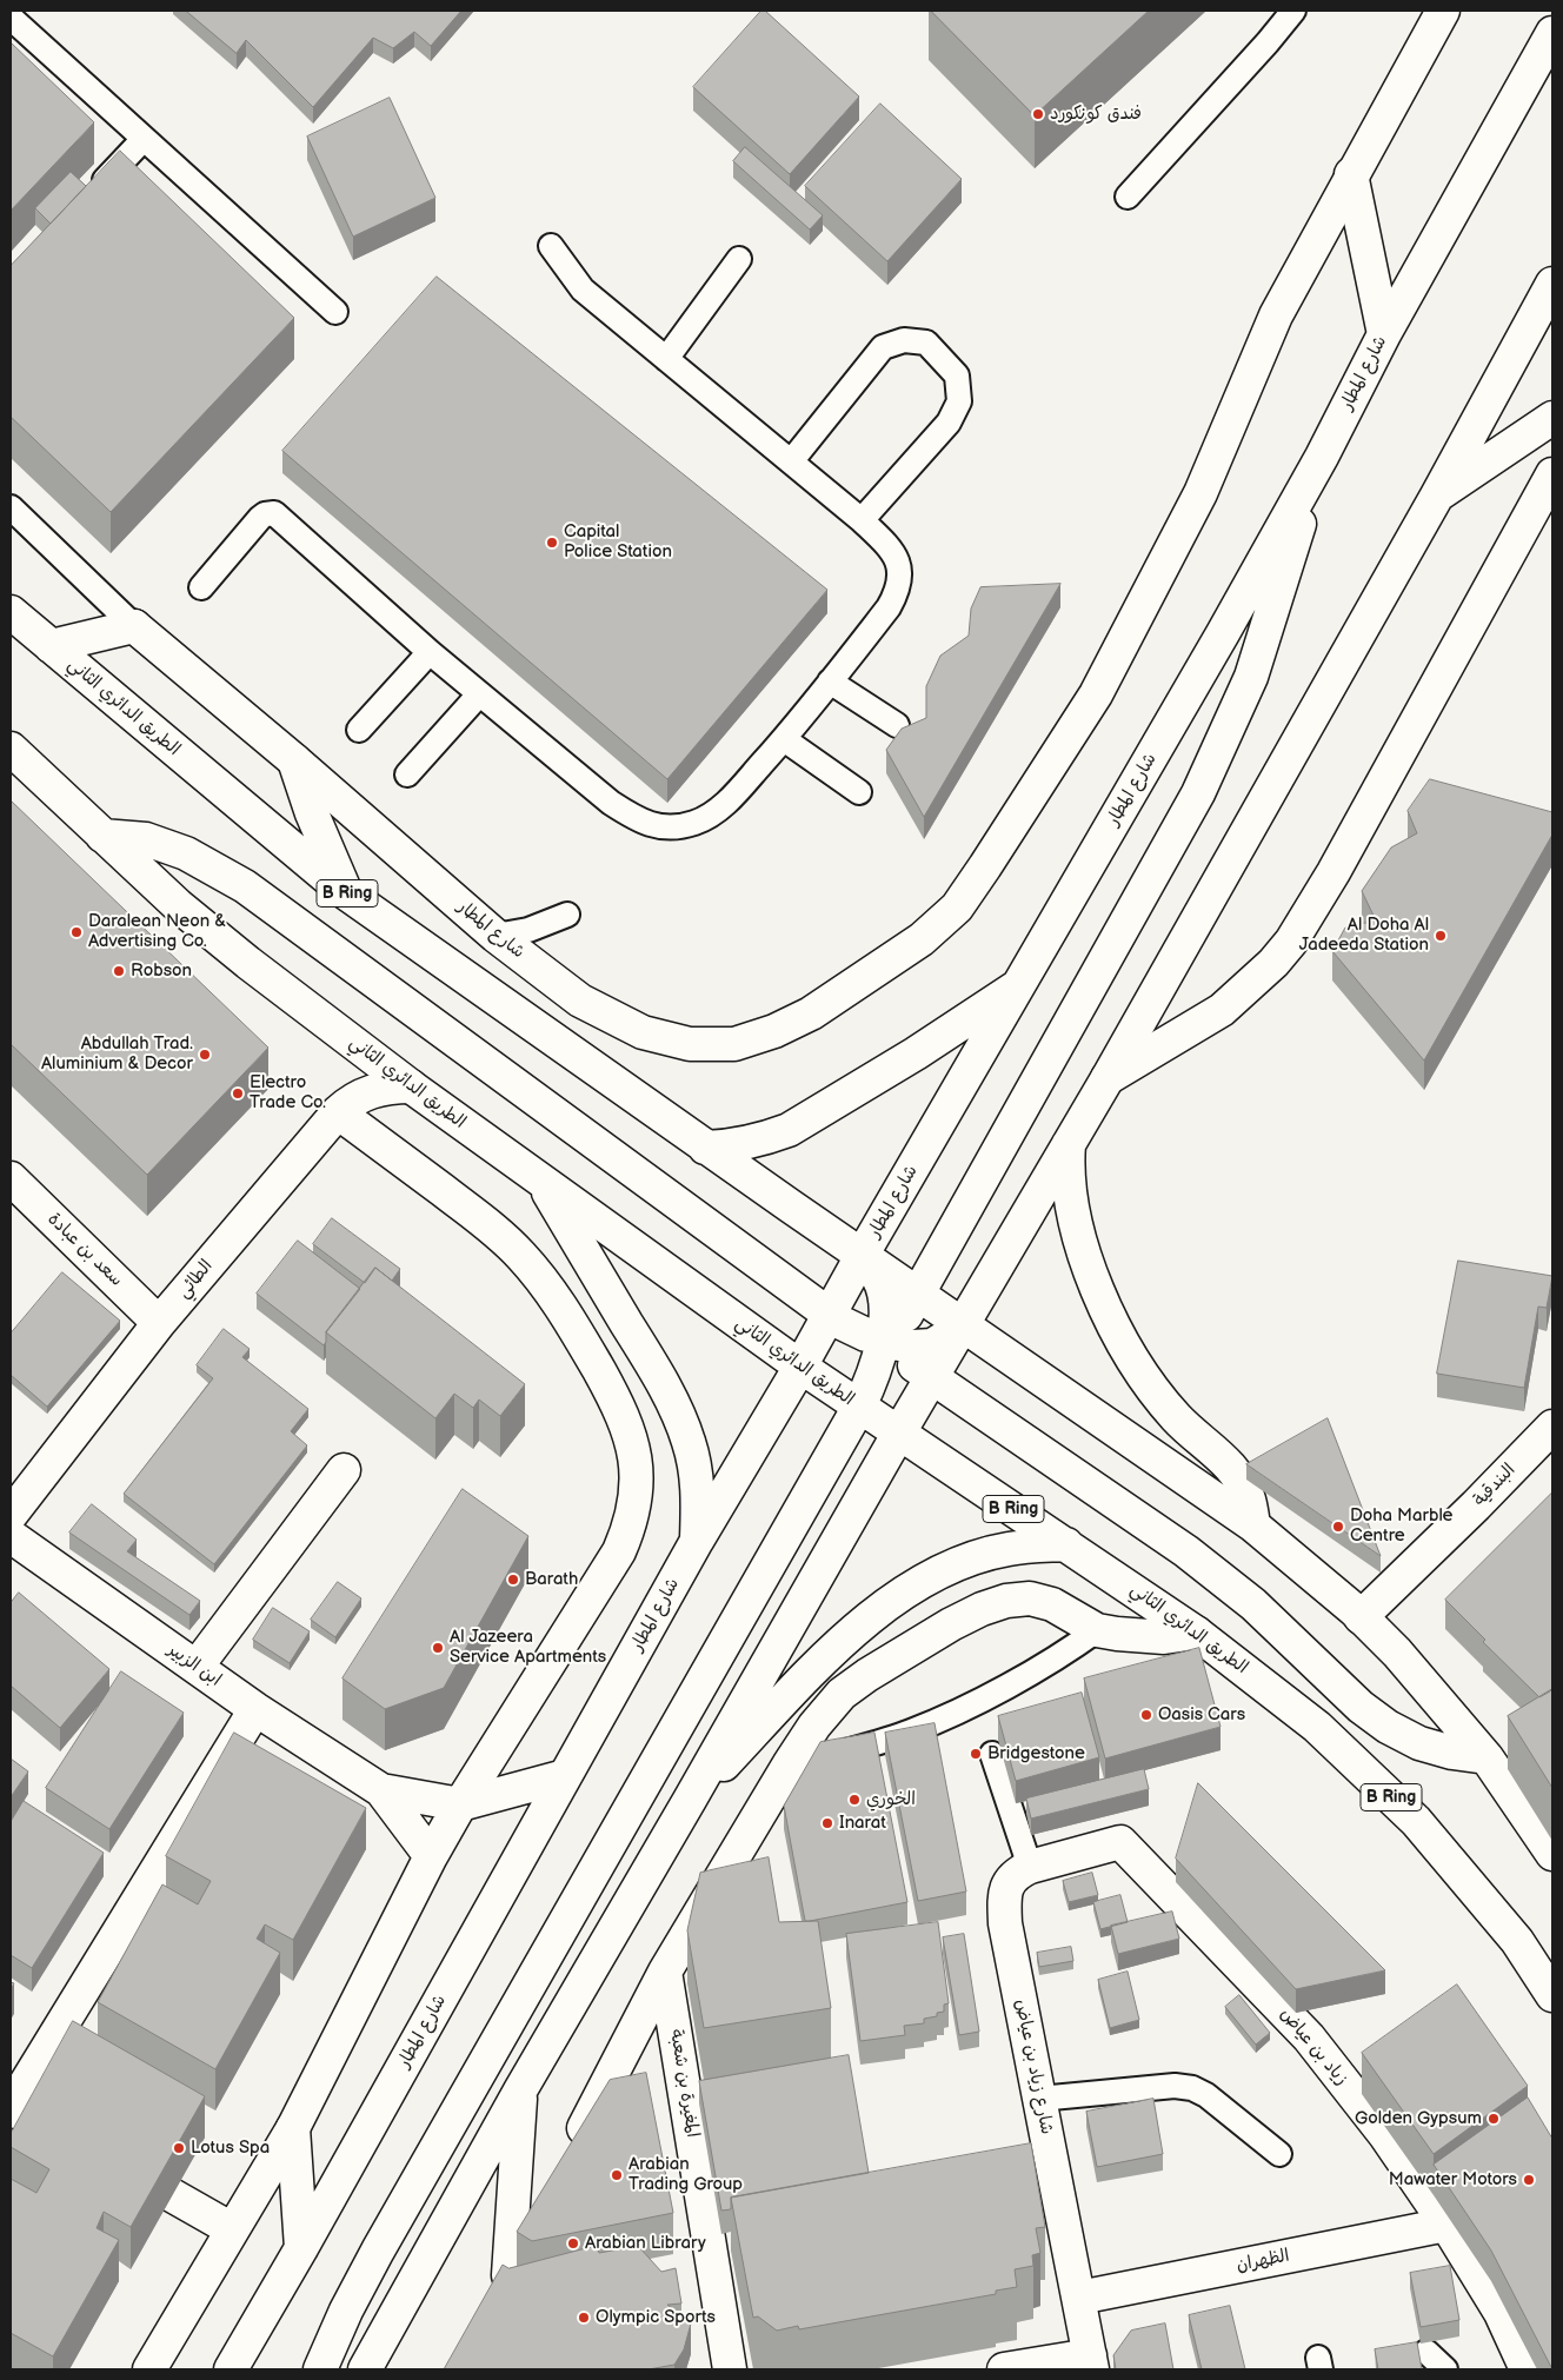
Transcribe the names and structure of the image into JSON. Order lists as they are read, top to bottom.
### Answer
{
  "streets": {
    "main road": [
      "شارع المطار",
      "الطريق الدائري الثاني",
      "B Ring",
      "سعد بن عبادة",
      "الطائي",
      "البندقية",
      "ابن الزبير",
      "زياد بن عياض",
      "شارع زياد بن عياض",
      "المغيرة بن شعبة",
      "الظهران"
    ]
  },
  "crossings": [
    ["شارع المطار", "الطريق الدائري الثاني"],
    ["الطريق الدائري الثاني", "الطائي"],
    ["الطريق الدائري الثاني", "البندقية"],
    ["سعد بن عبادة", "الطائي"],
    ["زياد بن عياض", "شارع زياد بن عياض"],
    ["زياد بن عياض", "الظهران"],
    ["شارع زياد بن عياض", "الظهران"]
  ],
  "places": [
    "فندق كونكورد",
    "Capital Police Station",
    "Daralean Neon & Advertising Co.",
    "Al Doha Al Jadeeda Station",
    "Robson",
    "Abdullah Trad. Aluminium & Decor",
    "Electro Trade Co.",
    "Doha Marble Centre",
    "Barath",
    "Al Jazeera Service Apartments",
    "Oasis Cars",
    "Bridgestone",
    "الخوري",
    "Inarat",
    "Golden Gypsum",
    "Lotus Spa",
    "Arabian Trading Group",
    "Mawater Motors",
    "Arabian Library",
    "Olympic Sports"
  ]
}
